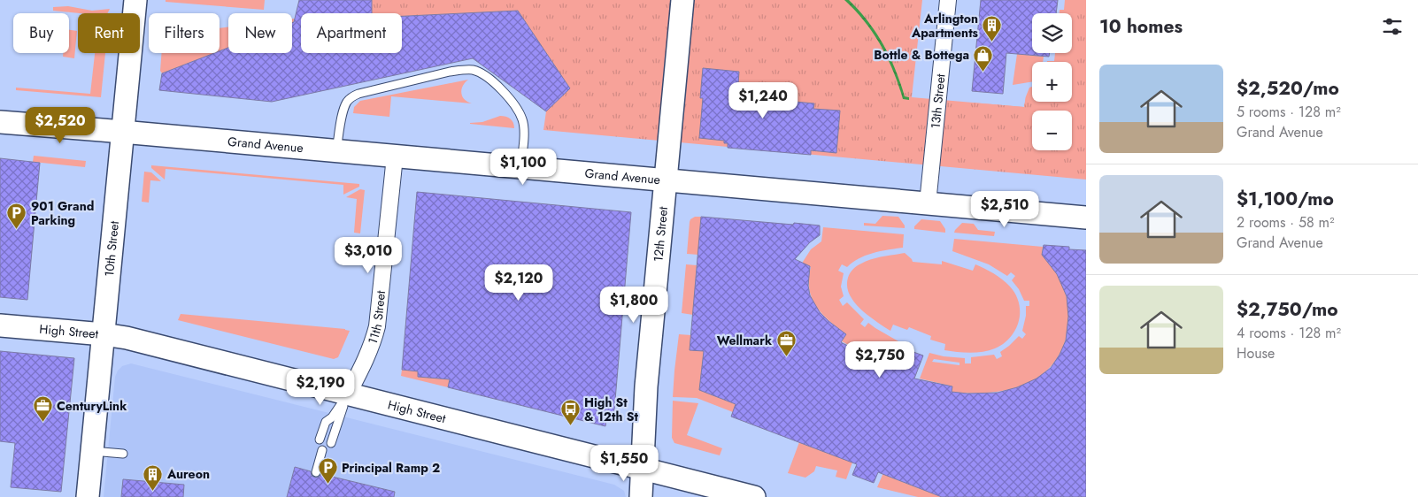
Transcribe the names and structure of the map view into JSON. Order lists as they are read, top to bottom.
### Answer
{
  "streets": {
    "main road": [
      "Grand Avenue",
      "12th Street",
      "10th Street",
      "High Street"
    ],
    "street": ["13th Street", "11th Street"]
  },
  "crossings": [
    ["13th Street", "Grand Avenue"],
    ["Grand Avenue", "12th Street"],
    ["Grand Avenue", "10th Street"],
    ["Grand Avenue", "11th Street"],
    ["12th Street", "High Street"],
    ["10th Street", "High Street"],
    ["11th Street", "High Street"]
  ],
  "places": {
    "building": ["Arlington Apartments", "Aureon"],
    "shop": ["Bottle & Bottega"],
    "parking": ["901 Grand Parking", "Principal Ramp 2"],
    "office": ["Wellmark", "CenturyLink"],
    "bus stop": ["High St & 12th St"]
  },
  "page": {
    "heading": "10 homes",
    "map_buttons": ["+", "−"],
    "chip": [
      "Buy",
      "Rent",
      "Filters",
      "New",
      "Apartment"
    ],
    "list": [
      {
        "name": "$2,520/mo",
        "note": "5 rooms · 128 m² · Grand Avenue"
      },
      {
        "name": "$1,100/mo",
        "note": "2 rooms · 58 m² · Grand Avenue"
      },
      {
        "name": "$2,750/mo",
        "note": "4 rooms · 128 m² · House"
      }
    ],
    "price": [
      "$1,240",
      "$2,520",
      "$1,100",
      "$2,510",
      "$3,010",
      "$2,120",
      "$1,800",
      "$2,750",
      "$2,190",
      "$1,550"
    ]
  }
}
